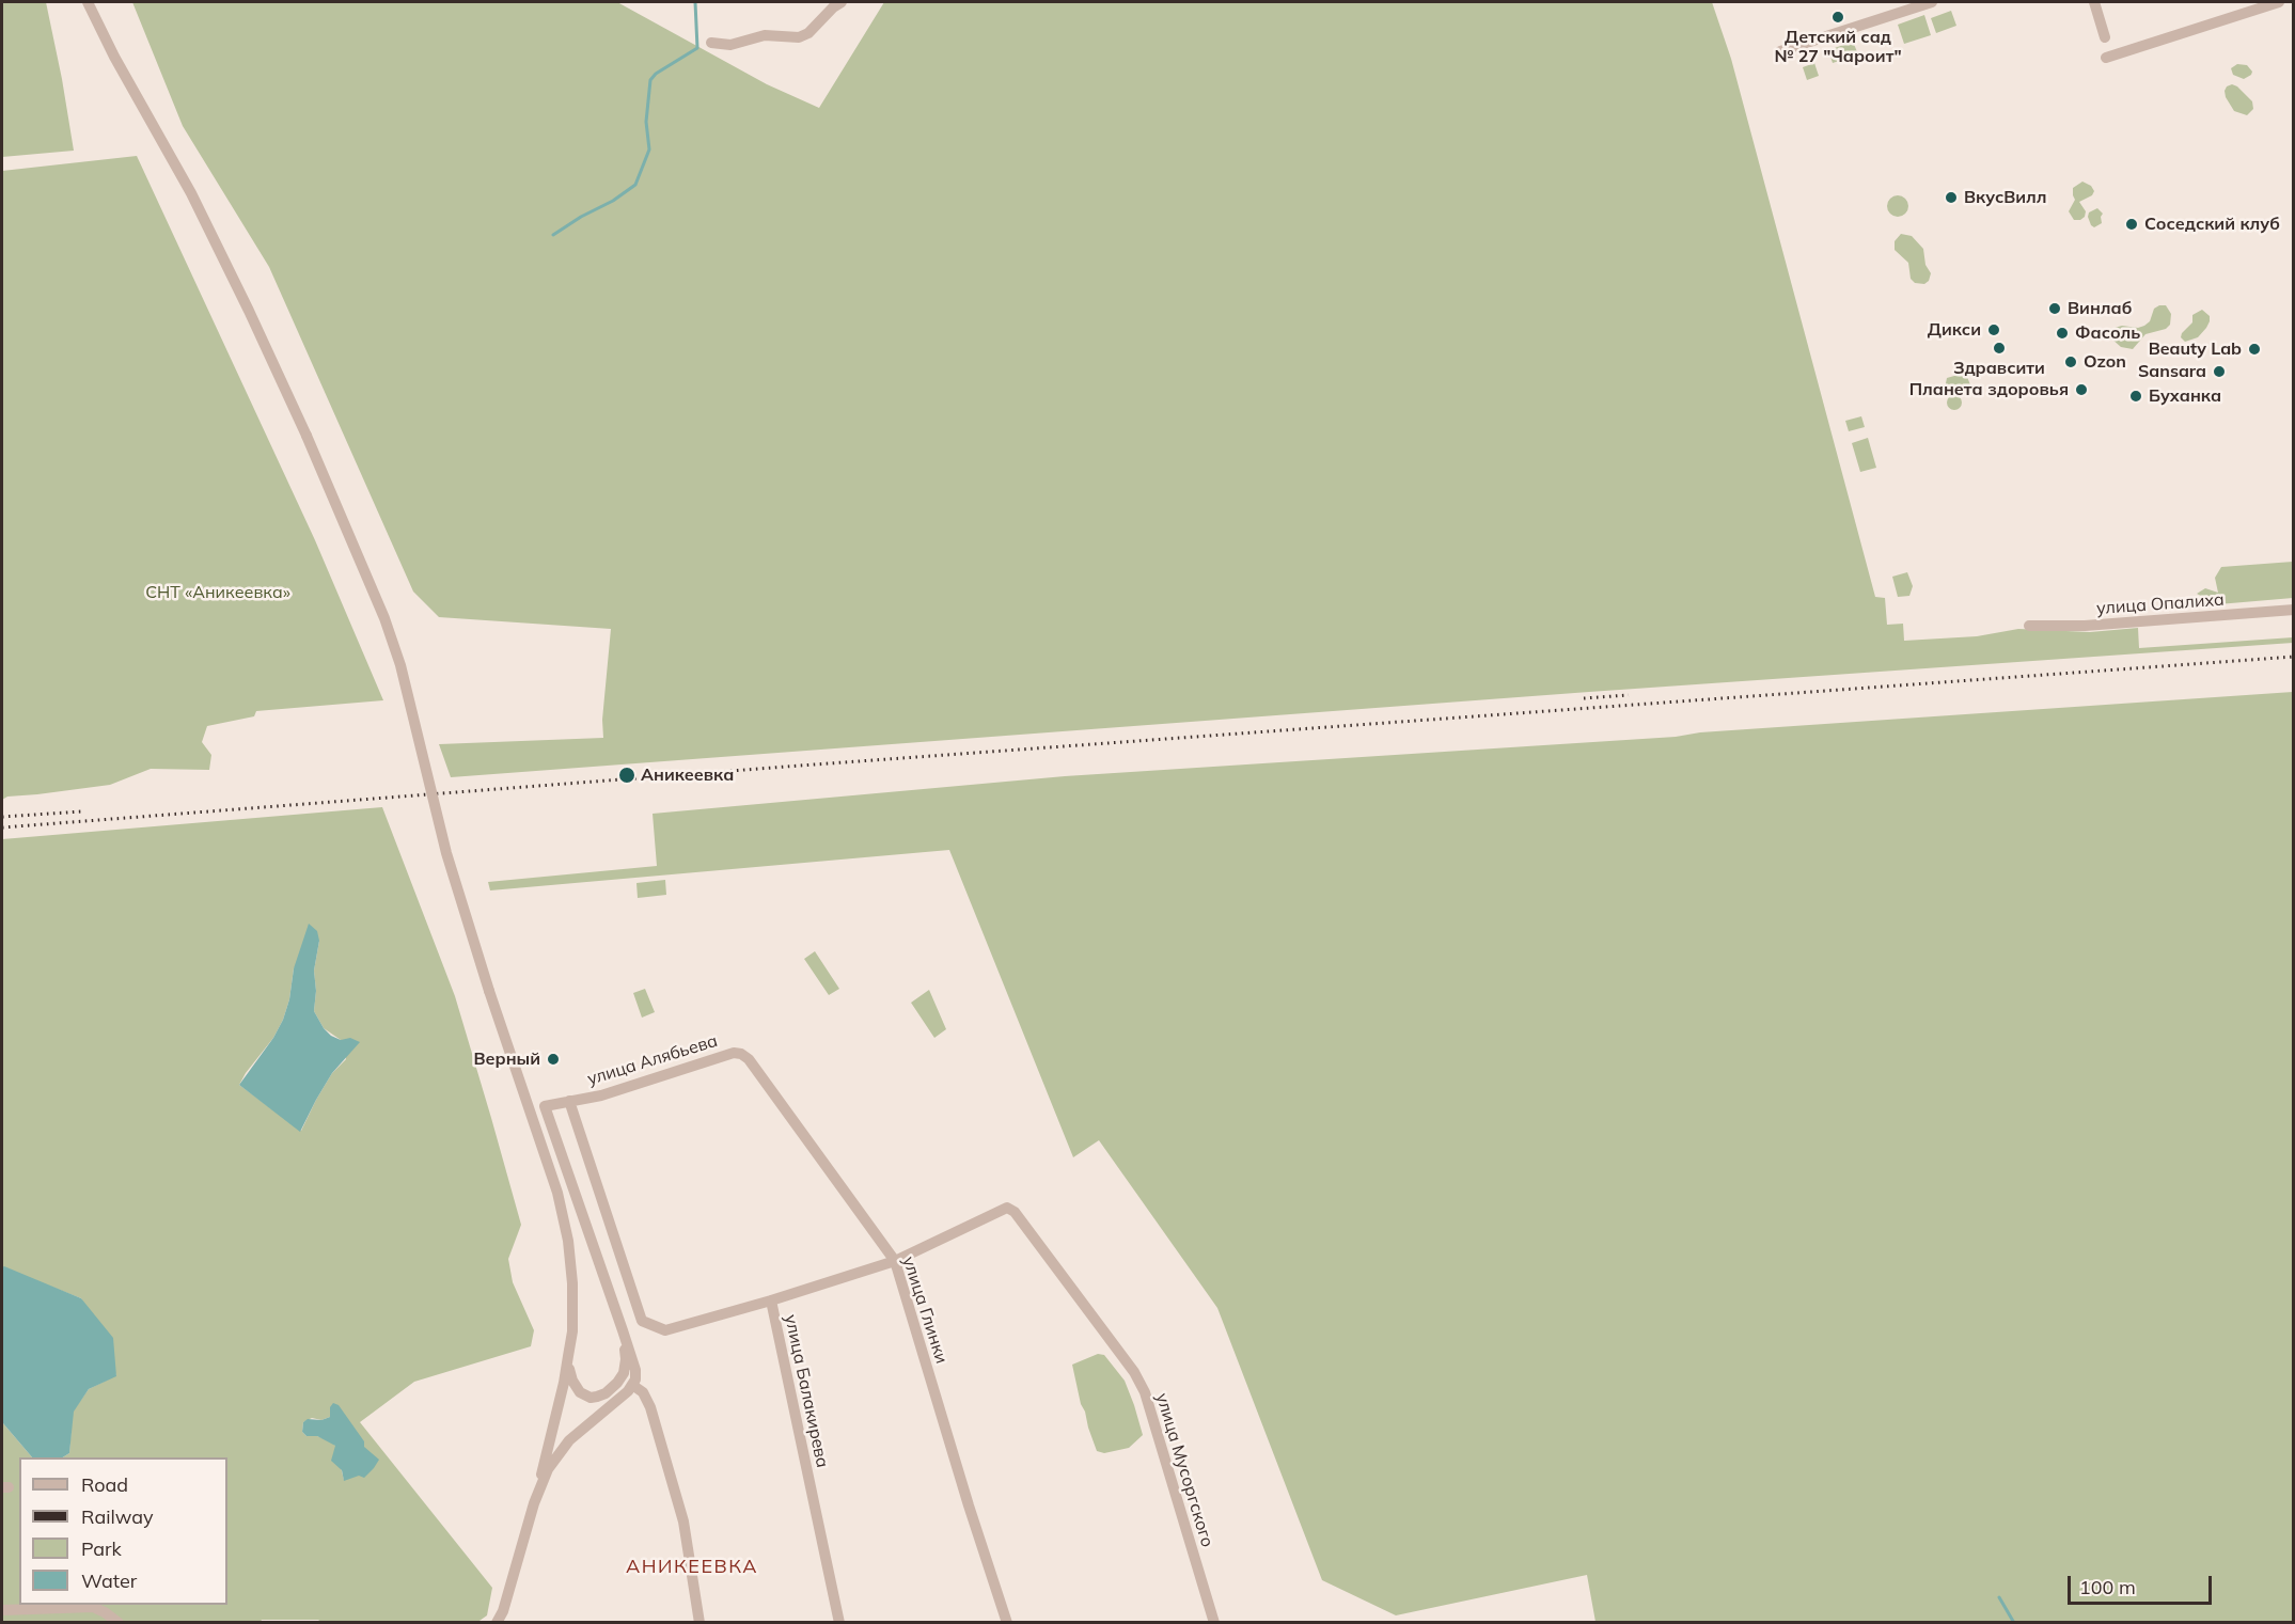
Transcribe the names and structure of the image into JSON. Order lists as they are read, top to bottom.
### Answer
{
  "streets": {
    "street": [
      "улица Опалиха",
      "улица Алябьева",
      "улица Глинки",
      "улица Балакирева",
      "улица Мусоргского"
    ]
  },
  "crossings": [
    ["улица Алябьева", "улица Глинки"],
    ["улица Алябьева", "улица Балакирева"],
    ["улица Глинки", "улица Мусоргского"]
  ],
  "districts": ["АНИКЕЕВКА"],
  "parks": ["СНТ «Аникеевка»"],
  "places": [
    "Детский сад № 27 \"Чароит\"",
    "ВкусВилл",
    "Соседский клуб",
    "Винлаб",
    "Дикси",
    "Фасоль",
    "Здравсити",
    "Beauty Lab",
    "Ozon",
    "Sansara",
    "Планета здоровья",
    "Буханка",
    "Аникеевка",
    "Верный"
  ],
  "legend": [
    "Road",
    "Railway",
    "Park",
    "Water"
  ],
  "scale_bar": "100 m"
}
